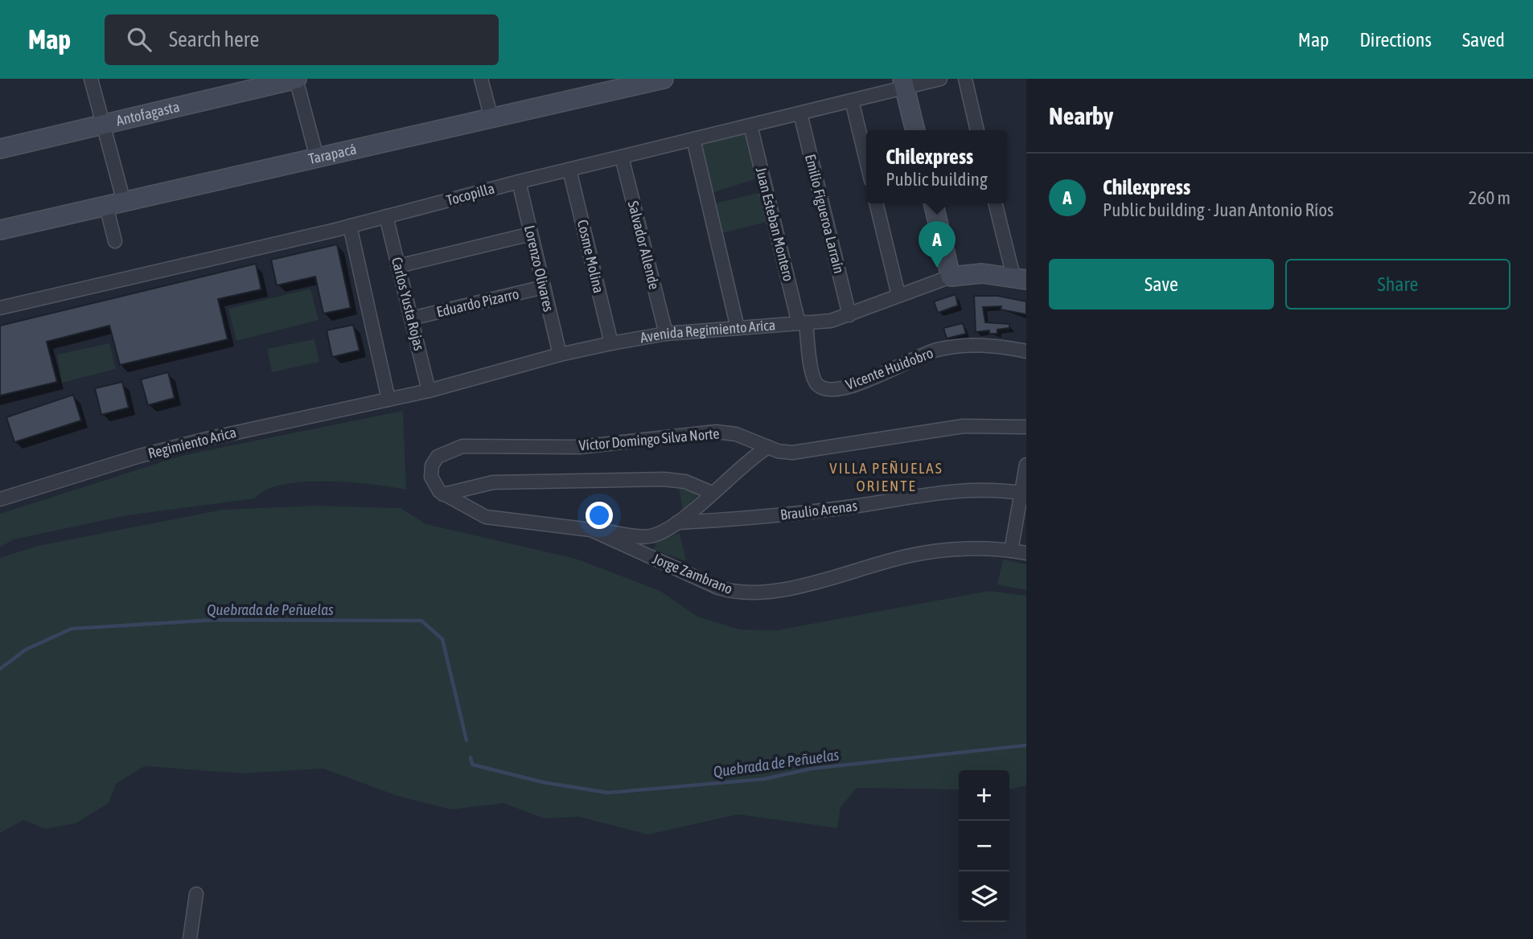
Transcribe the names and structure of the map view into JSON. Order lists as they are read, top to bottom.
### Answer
{
  "streets": {
    "main road": ["Antofagasta", "Tarapacá", "Avenida Regimiento Arica"],
    "street": [
      "Tocopilla",
      "Emilio Figueroa Larraín",
      "Juan Esteban Montero",
      "Salvador Allende",
      "Cosme Molina",
      "Lorenzo Olivares",
      "Eduardo Pizarro",
      "Carlos Yusta Rojas",
      "Vicente Huidobro",
      "Víctor Domingo Silva Norte",
      "Regimiento Arica",
      "Braulio Arenas",
      "Jorge Zambrano"
    ]
  },
  "crossings": [
    ["Tocopilla", "Emilio Figueroa Larraín"],
    ["Tocopilla", "Juan Esteban Montero"],
    ["Tocopilla", "Salvador Allende"],
    ["Tocopilla", "Cosme Molina"],
    ["Tocopilla", "Lorenzo Olivares"],
    ["Tocopilla", "Carlos Yusta Rojas"],
    ["Emilio Figueroa Larraín", "Avenida Regimiento Arica"],
    ["Juan Esteban Montero", "Avenida Regimiento Arica"],
    ["Juan Esteban Montero", "Vicente Huidobro"],
    ["Salvador Allende", "Avenida Regimiento Arica"],
    ["Cosme Molina", "Avenida Regimiento Arica"],
    ["Lorenzo Olivares", "Eduardo Pizarro"],
    ["Lorenzo Olivares", "Avenida Regimiento Arica"],
    ["Eduardo Pizarro", "Carlos Yusta Rojas"],
    ["Carlos Yusta Rojas", "Avenida Regimiento Arica"],
    ["Avenida Regimiento Arica", "Vicente Huidobro"],
    ["Avenida Regimiento Arica", "Regimiento Arica"],
    ["Víctor Domingo Silva Norte", "Jorge Zambrano"]
  ],
  "districts": ["VILLA PEÑUELAS ORIENTE"],
  "water": ["Quebrada de Peñuelas"],
  "page": {
    "header": "Map",
    "search": "Search here",
    "nav": ["Map", "Directions", "Saved"],
    "heading": "Nearby",
    "popup": ["Chilexpress", "Public building"],
    "list": [
      {
        "mark": "A",
        "name": "Chilexpress",
        "note": "Public building · Juan Antonio Ríos",
        "value": "260 m"
      }
    ],
    "pins": "A",
    "buttons": ["Save", "Share"],
    "map_buttons": ["+", "−"]
  }
}
